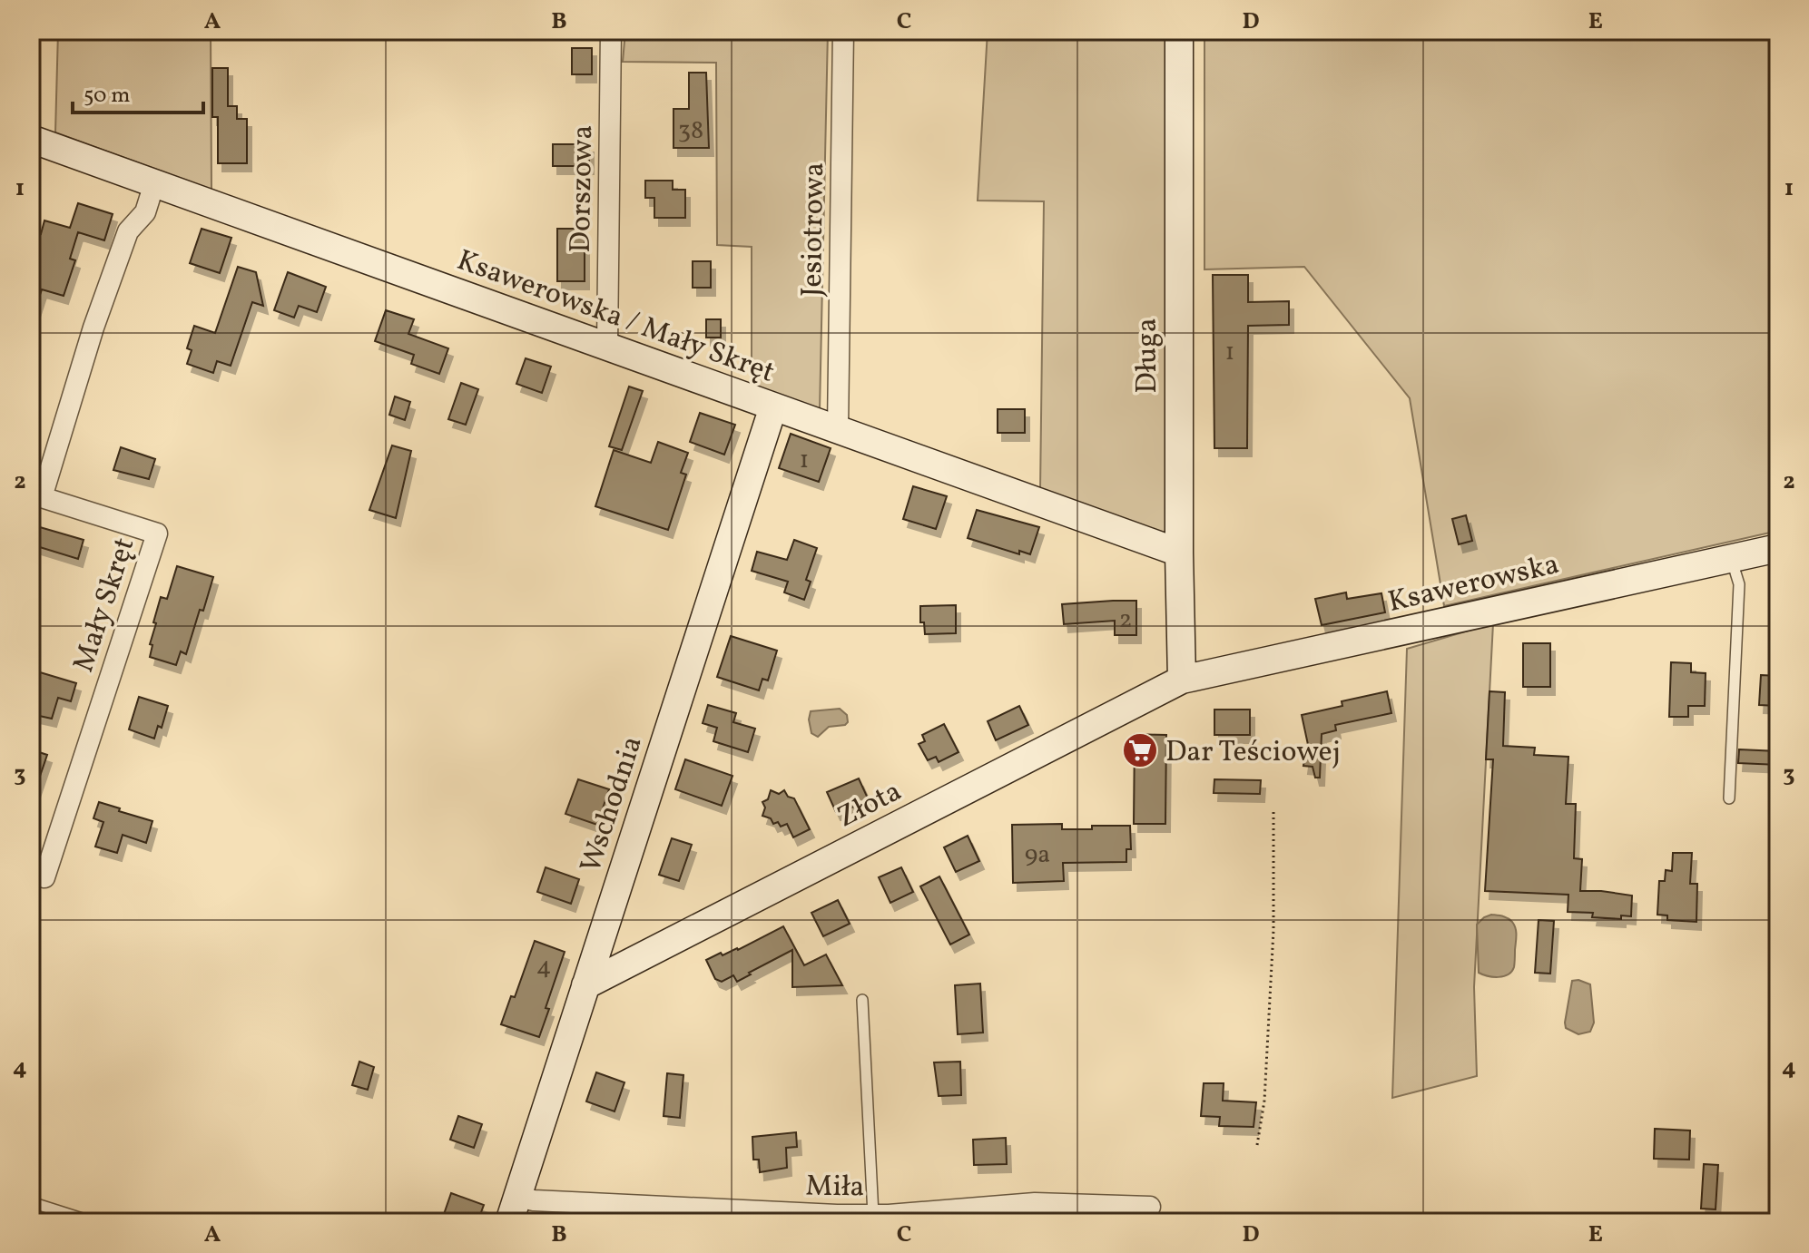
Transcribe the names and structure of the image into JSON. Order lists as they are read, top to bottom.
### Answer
{
  "streets": {
    "street": [
      "Dorszowa",
      "Jesiotrowa",
      "Ksawerowska / Mały Skręt",
      "Długa",
      "Ksawerowska",
      "Mały Skręt",
      "Złota",
      "Wschodnia",
      "Miła"
    ]
  },
  "crossings": [
    ["Dorszowa", "Ksawerowska / Mały Skręt"],
    ["Jesiotrowa", "Ksawerowska / Mały Skręt"],
    ["Ksawerowska / Mały Skręt", "Długa"],
    ["Ksawerowska / Mały Skręt", "Mały Skręt"],
    ["Ksawerowska / Mały Skręt", "Wschodnia"],
    ["Długa", "Ksawerowska"],
    ["Długa", "Złota"],
    ["Ksawerowska", "Złota"],
    ["Złota", "Wschodnia"],
    ["Wschodnia", "Miła"]
  ],
  "places": {
    "supermarket": ["Dar Teściowej"]
  },
  "house_numbers": [
    "38",
    "1",
    "1",
    "2",
    "9a",
    "4"
  ],
  "scale_bar": "50 m",
  "grid": {
    "columns": [
      "A",
      "B",
      "C",
      "D",
      "E"
    ],
    "rows": [
      "1",
      "2",
      "3",
      "4"
    ]
  }
}
